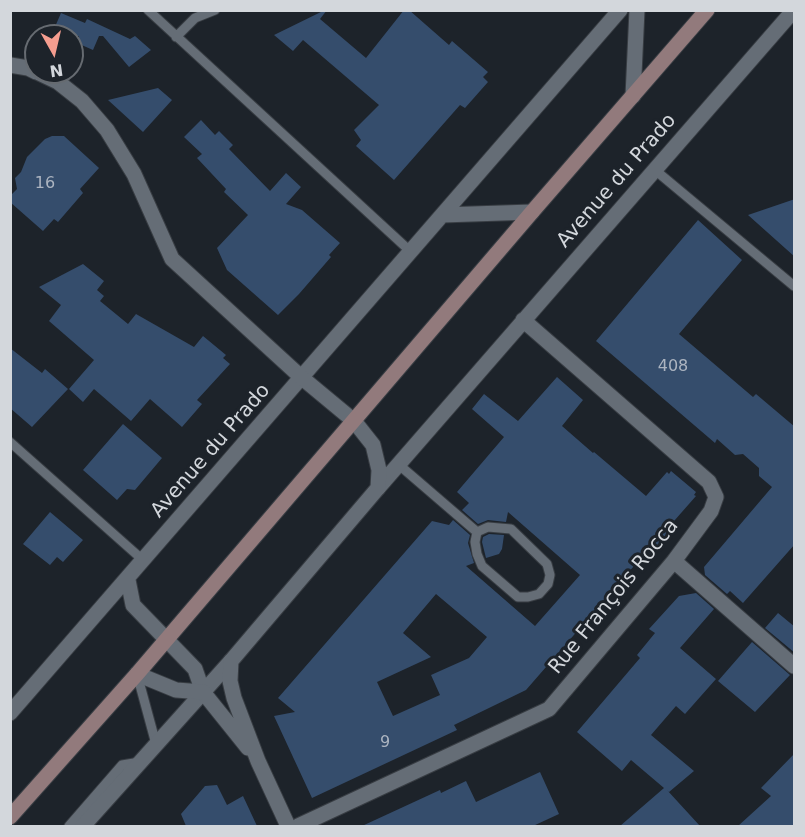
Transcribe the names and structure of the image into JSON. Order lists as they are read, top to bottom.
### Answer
{
  "streets": {
    "street": ["Avenue du Prado", "Rue François Rocca"]
  },
  "crossings": [
    ["Avenue du Prado", "Rue François Rocca"]
  ],
  "house_numbers": ["16", "408", "9"],
  "north": "bottom"
}
